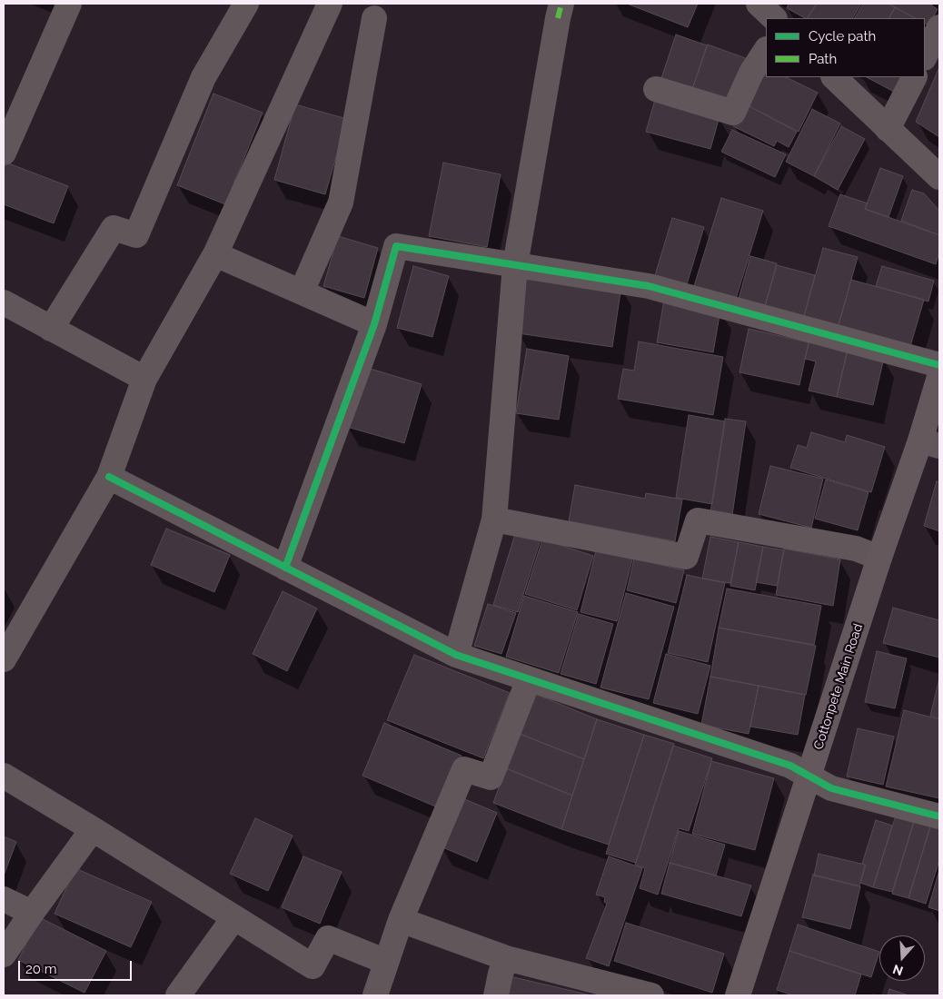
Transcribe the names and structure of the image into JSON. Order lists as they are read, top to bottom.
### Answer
{
  "streets": {
    "main road": ["Cottonpete Main Road"]
  },
  "legend": ["Cycle path", "Path"],
  "scale_bar": "20 m",
  "north": "bottom"
}
